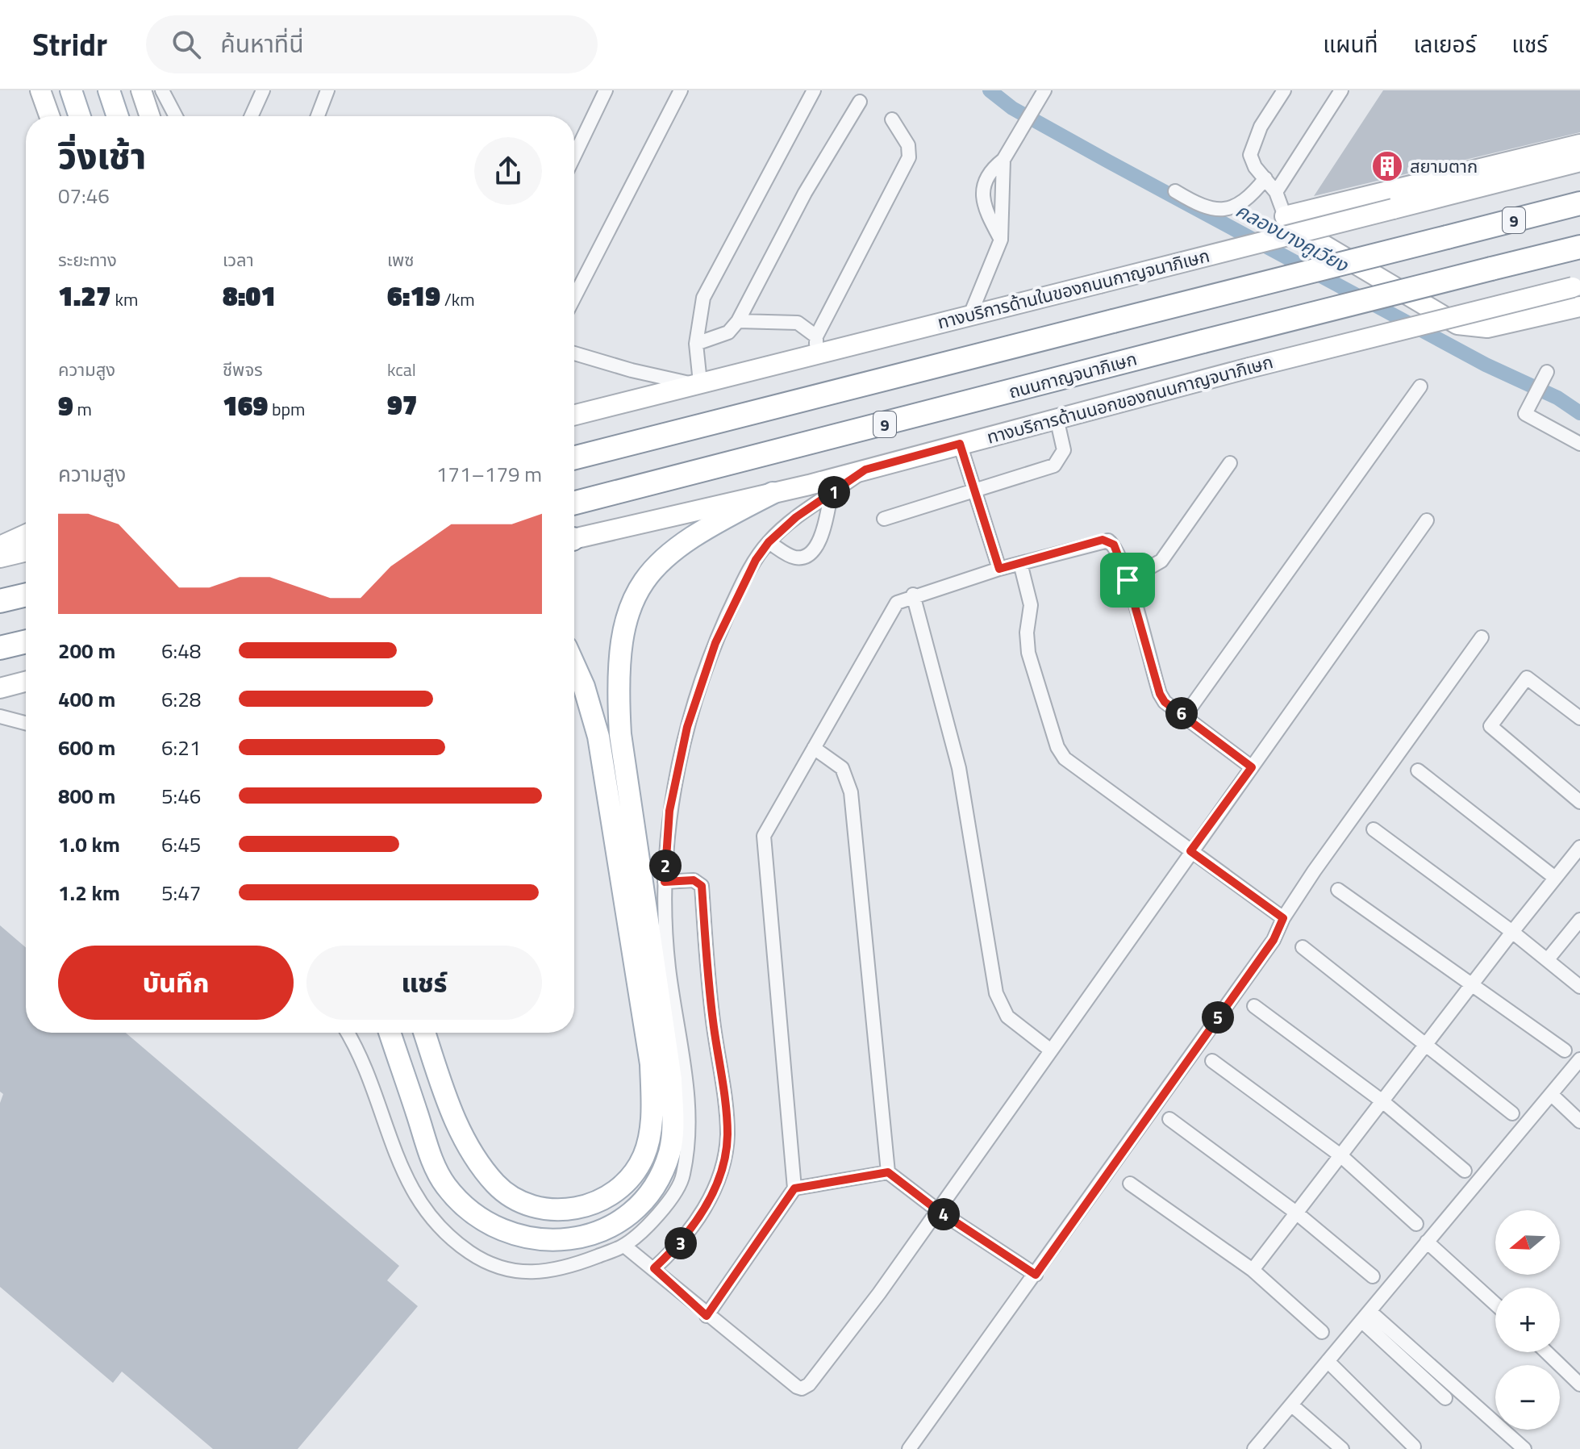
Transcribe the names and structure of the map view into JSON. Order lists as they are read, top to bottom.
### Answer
{
  "streets": {
    "highway": ["9", "ถนนกาญจนาภิเษก"],
    "main road": ["ทางบริการด้านในของถนนกาญจนาภิเษก", "ทางบริการด้านนอกของถนนกาญจนาภิเษก"]
  },
  "water": ["คลองบางคูเวียง"],
  "places": {
    "building": ["สยามตาก"]
  },
  "north": "left",
  "page": {
    "header": "Stridr",
    "search": "ค้นหาที่นี่",
    "nav": ["แผนที่", "เลเยอร์", "แชร์"],
    "heading": ["วิ่งเช้า", "07:46"],
    "stats": [
      ["ระยะทาง", "1.27 km"],
      ["เวลา", "8:01"],
      ["เพซ", "6:19 /km"],
      ["ความสูง", "9 m"],
      ["ชีพจร", "169 bpm"],
      ["kcal", "97"]
    ],
    "chart": ["ความสูง", "171–179 m"],
    "pins": [
      "1",
      "6",
      "2",
      "5",
      "4",
      "3"
    ],
    "list": [
      {
        "name": "200 m",
        "note": "6:48"
      },
      {
        "name": "400 m",
        "note": "6:28"
      },
      {
        "name": "600 m",
        "note": "6:21"
      },
      {
        "name": "800 m",
        "note": "5:46"
      },
      {
        "name": "1.0 km",
        "note": "6:45"
      },
      {
        "name": "1.2 km",
        "note": "5:47"
      }
    ],
    "buttons": ["บันทึก", "แชร์"],
    "map_buttons": ["+", "−"]
  }
}
